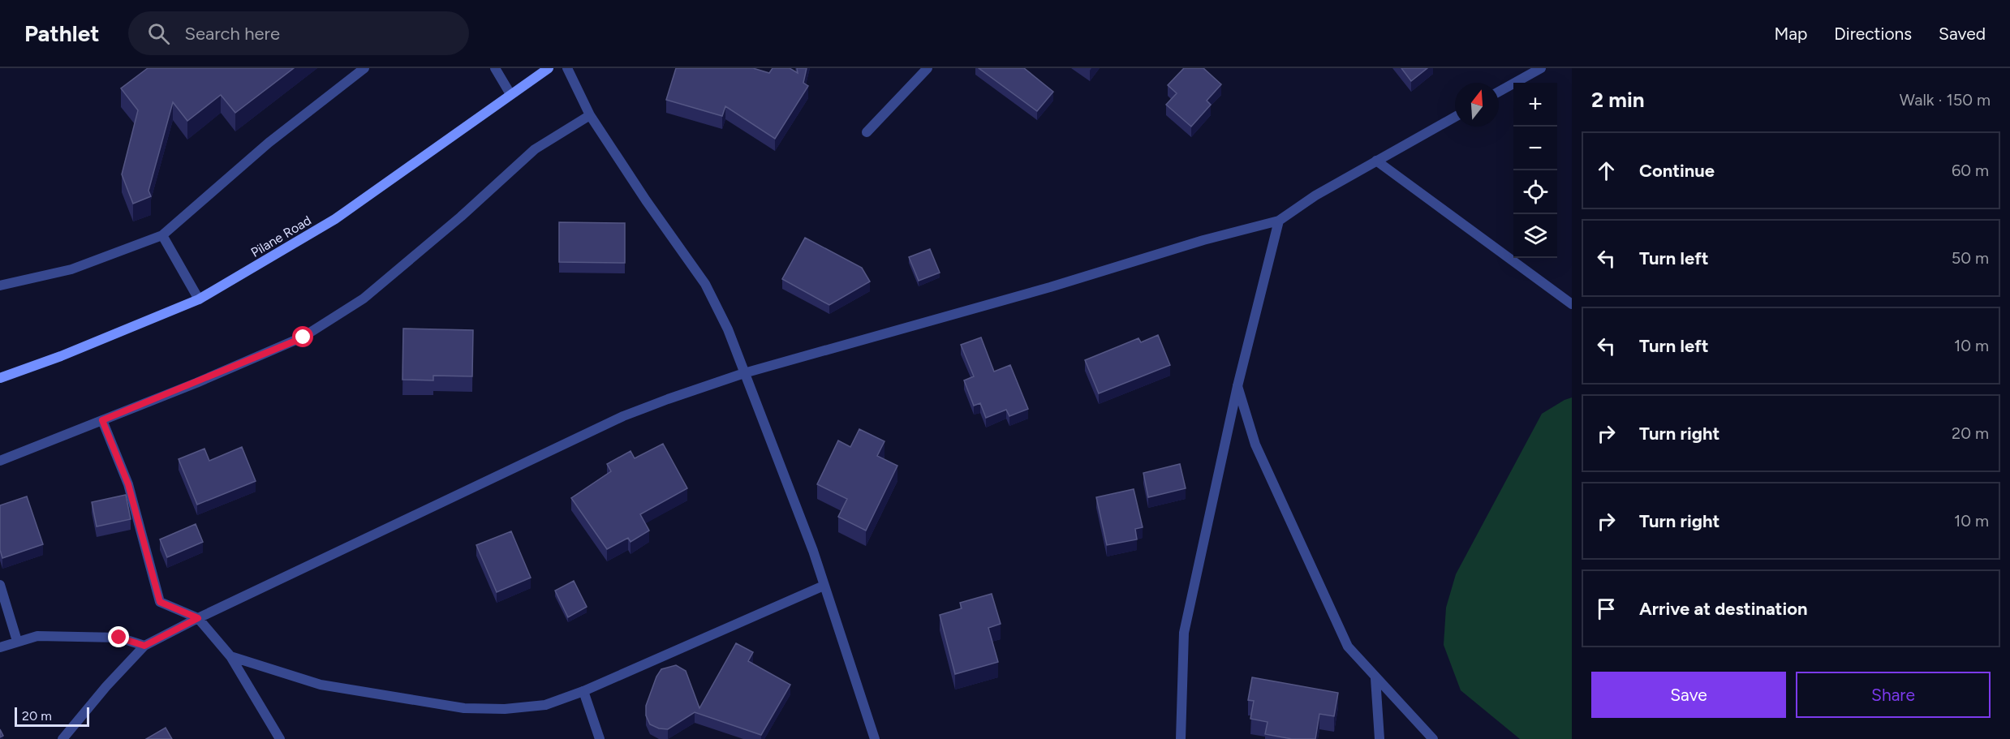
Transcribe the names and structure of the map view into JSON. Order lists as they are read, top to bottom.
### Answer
{
  "streets": {
    "main road": ["Pilane Road"]
  },
  "scale_bar": "20 m",
  "north": "top",
  "page": {
    "header": "Pathlet",
    "search": "Search here",
    "nav": ["Map", "Directions", "Saved"],
    "heading": ["2 min", "Walk · 150 m"],
    "map_buttons": ["+", "−"],
    "list": [
      ["Continue", "60 m"],
      ["Turn left", "50 m"],
      ["Turn left", "10 m"],
      ["Turn right", "20 m"],
      ["Turn right", "10 m"],
      "Arrive at destination"
    ],
    "buttons": ["Save", "Share"],
    "scale": "20 m"
  }
}
